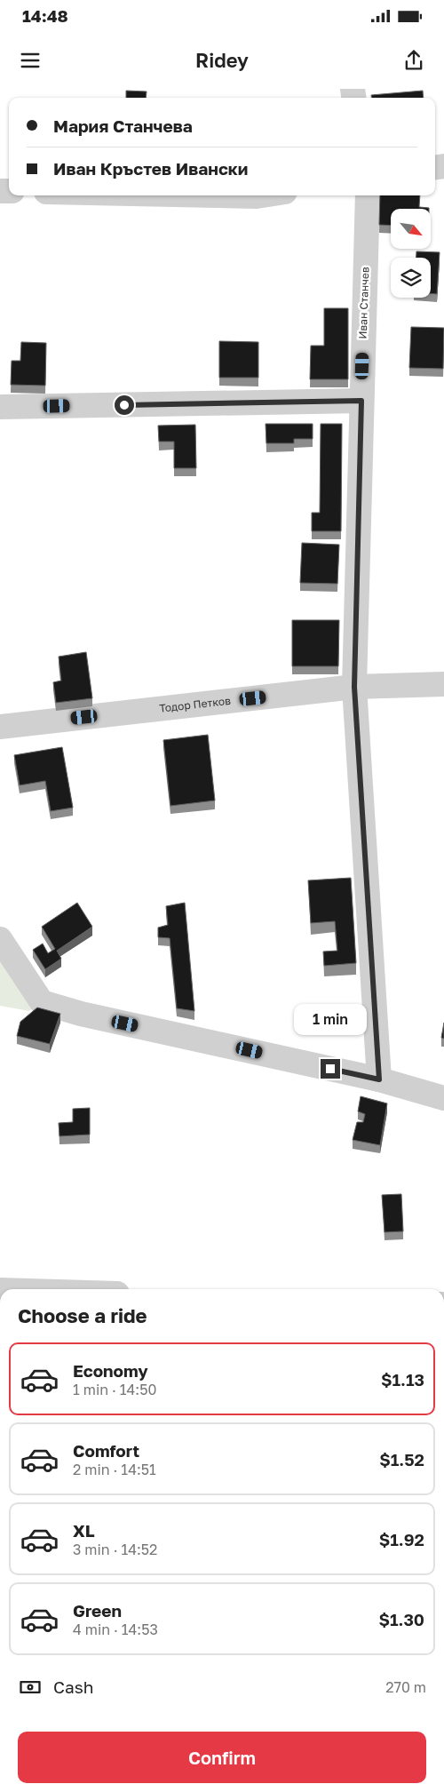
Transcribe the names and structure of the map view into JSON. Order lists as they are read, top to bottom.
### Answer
{
  "streets": {
    "street": ["Иван Станчев", "Тодор Петков"]
  },
  "crossings": [
    ["Иван Станчев", "Тодор Петков"]
  ],
  "north": "bottom right",
  "page": {
    "status": "14:48",
    "header": "Ridey",
    "banner": ["Мария Станчева", "Иван Кръстев Ивански"],
    "bubble": "1 min",
    "heading": "Choose a ride",
    "list": [
      {
        "name": "Economy",
        "note": "1 min · 14:50",
        "value": "$1.13"
      },
      {
        "name": "Comfort",
        "note": "2 min · 14:51",
        "value": "$1.52"
      },
      {
        "name": "XL",
        "note": "3 min · 14:52",
        "value": "$1.92"
      },
      {
        "name": "Green",
        "note": "4 min · 14:53",
        "value": "$1.30"
      }
    ],
    "pay": ["Cash", "270 m"],
    "buttons": "Confirm"
  }
}
